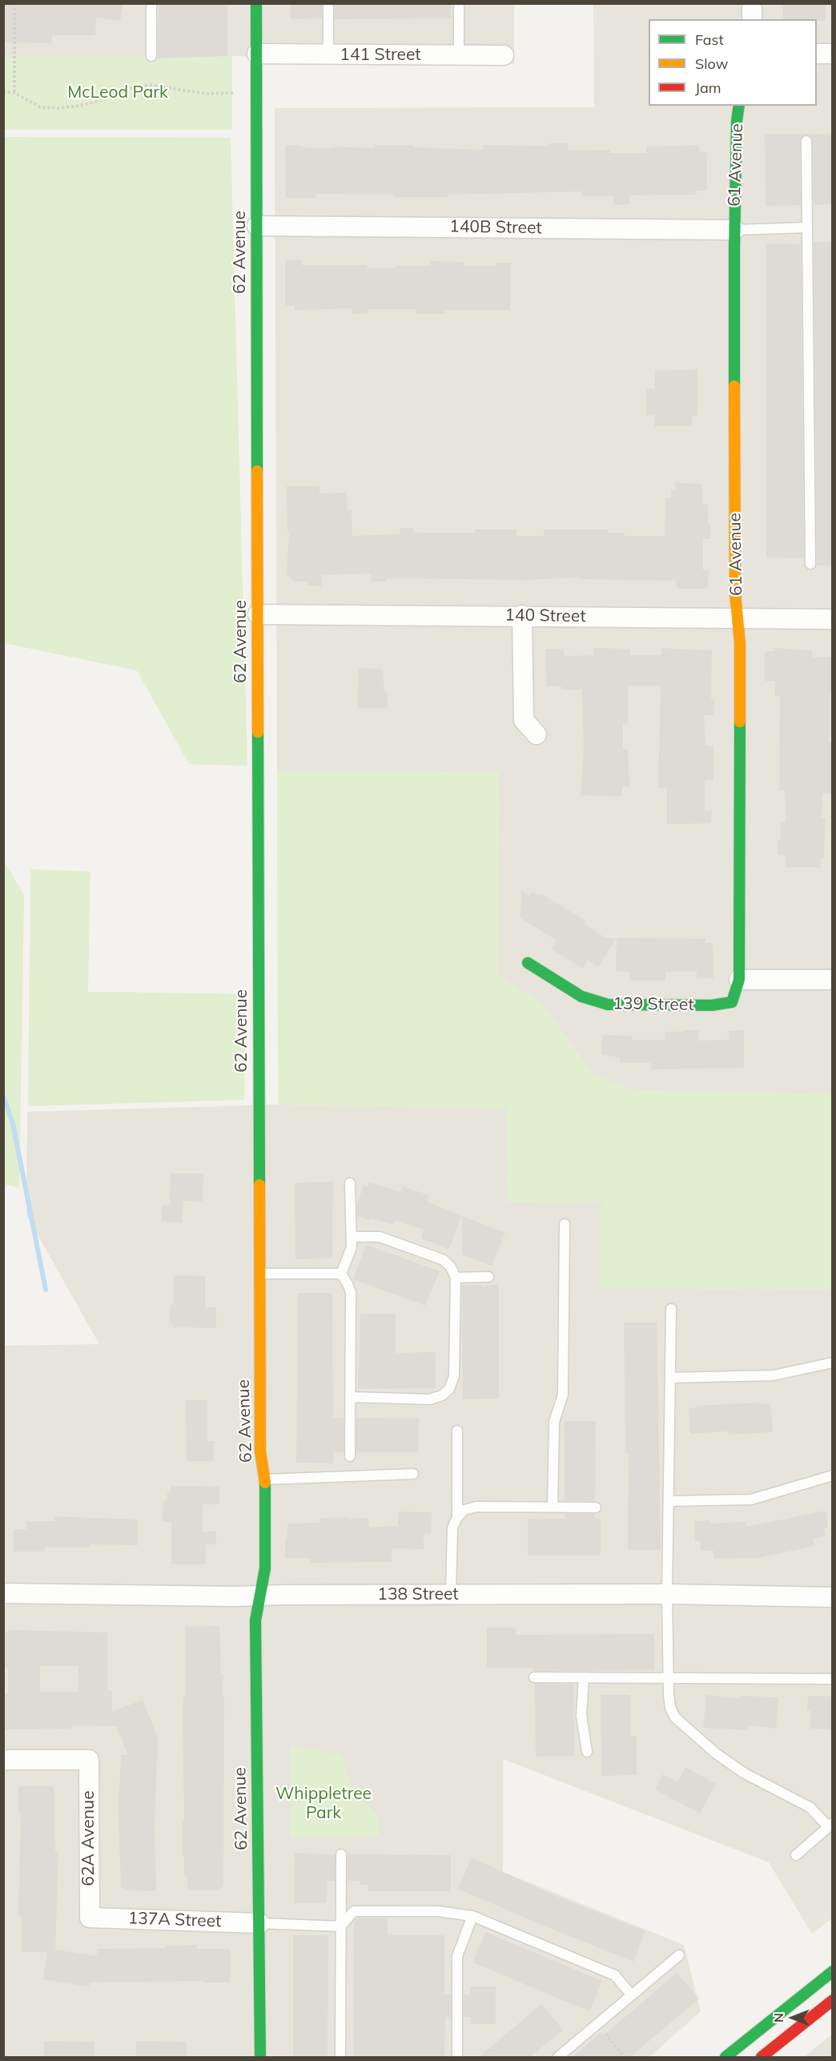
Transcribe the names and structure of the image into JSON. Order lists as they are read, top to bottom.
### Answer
{
  "streets": {
    "street": [
      "141 Street",
      "61 Avenue",
      "140B Street",
      "62 Avenue",
      "140 Street",
      "139 Street",
      "138 Street",
      "62A Avenue",
      "137A Street"
    ]
  },
  "crossings": [
    ["141 Street", "62 Avenue"],
    ["61 Avenue", "140B Street"],
    ["61 Avenue", "140 Street"],
    ["61 Avenue", "139 Street"],
    ["140B Street", "62 Avenue"],
    ["62 Avenue", "140 Street"],
    ["62 Avenue", "138 Street"],
    ["62 Avenue", "137A Street"],
    ["62A Avenue", "137A Street"]
  ],
  "parks": ["McLeod Park", "Whippletree Park"],
  "legend": ["Fast", "Slow", "Jam"],
  "north": "left"
}
